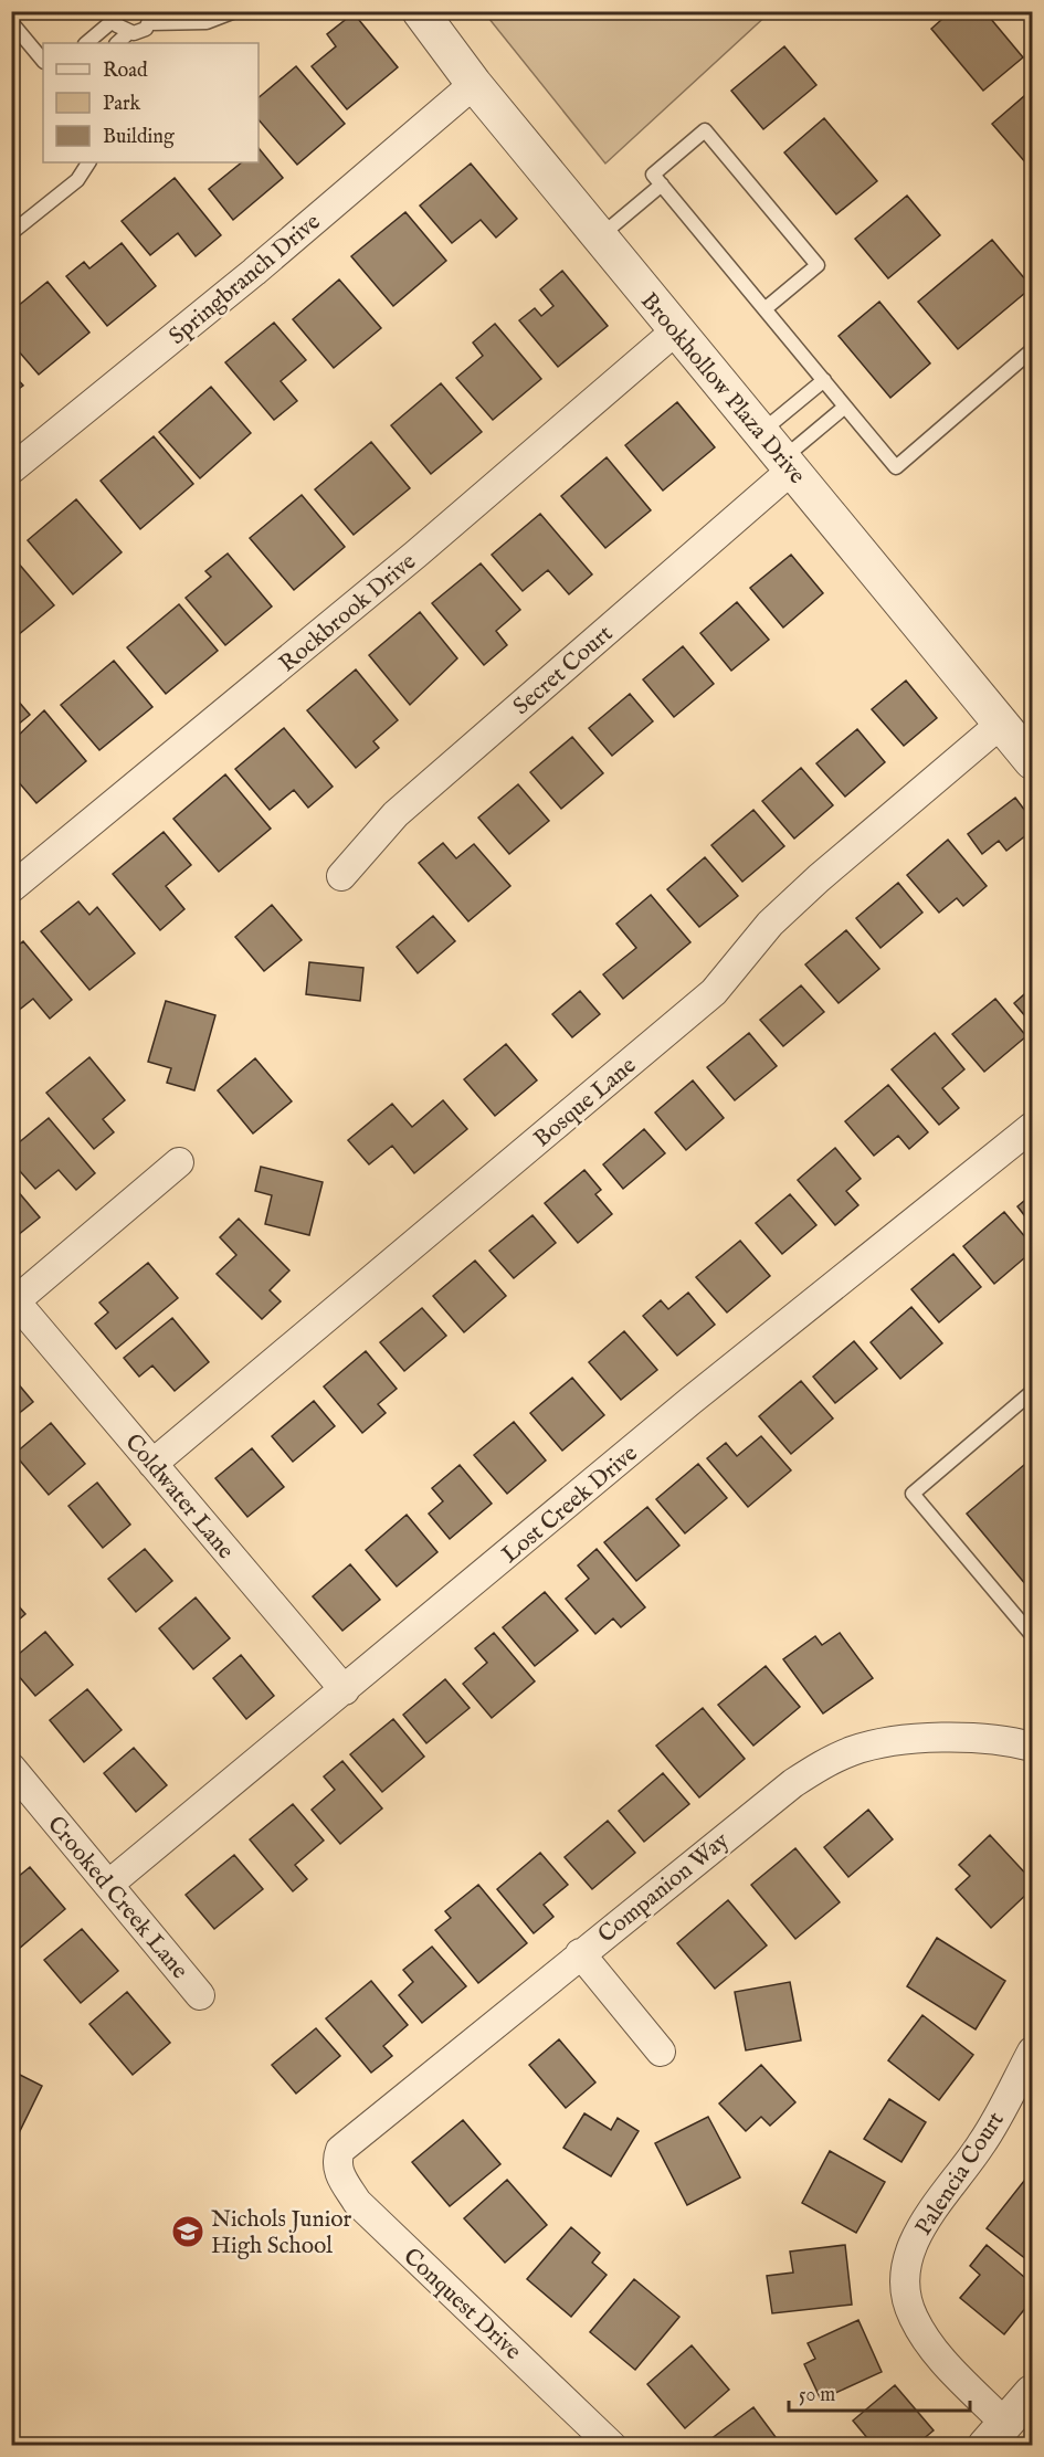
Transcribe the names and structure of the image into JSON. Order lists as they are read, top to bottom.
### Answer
{
  "streets": {
    "street": [
      "Springbranch Drive",
      "Brookhollow Plaza Drive",
      "Rockbrook Drive",
      "Secret Court",
      "Bosque Lane",
      "Coldwater Lane",
      "Lost Creek Drive",
      "Companion Way",
      "Crooked Creek Lane",
      "Palencia Court",
      "Conquest Drive"
    ]
  },
  "crossings": [
    ["Springbranch Drive", "Brookhollow Plaza Drive"],
    ["Brookhollow Plaza Drive", "Rockbrook Drive"],
    ["Brookhollow Plaza Drive", "Secret Court"],
    ["Brookhollow Plaza Drive", "Bosque Lane"],
    ["Bosque Lane", "Coldwater Lane"],
    ["Coldwater Lane", "Lost Creek Drive"],
    ["Lost Creek Drive", "Crooked Creek Lane"],
    ["Companion Way", "Conquest Drive"]
  ],
  "places": {
    "school or university": ["Nichols Junior High School"]
  },
  "legend": ["Road", "Park", "Building"],
  "scale_bar": "50 m"
}
